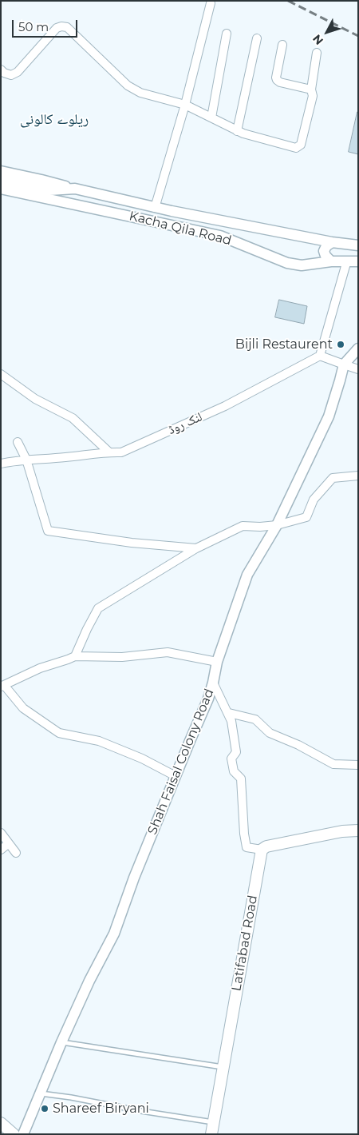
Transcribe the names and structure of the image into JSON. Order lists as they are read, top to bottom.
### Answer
{
  "streets": {
    "main road": ["Latifabad Road"],
    "street": ["Kacha Qila Road", "لنک روڈ", "Shah Faisal Colony Road"]
  },
  "districts": ["ریلوے کالونی"],
  "places": ["Bijli Restaurent", "Shareef Biryani"],
  "scale_bar": "50 m",
  "north": "bottom left"
}
